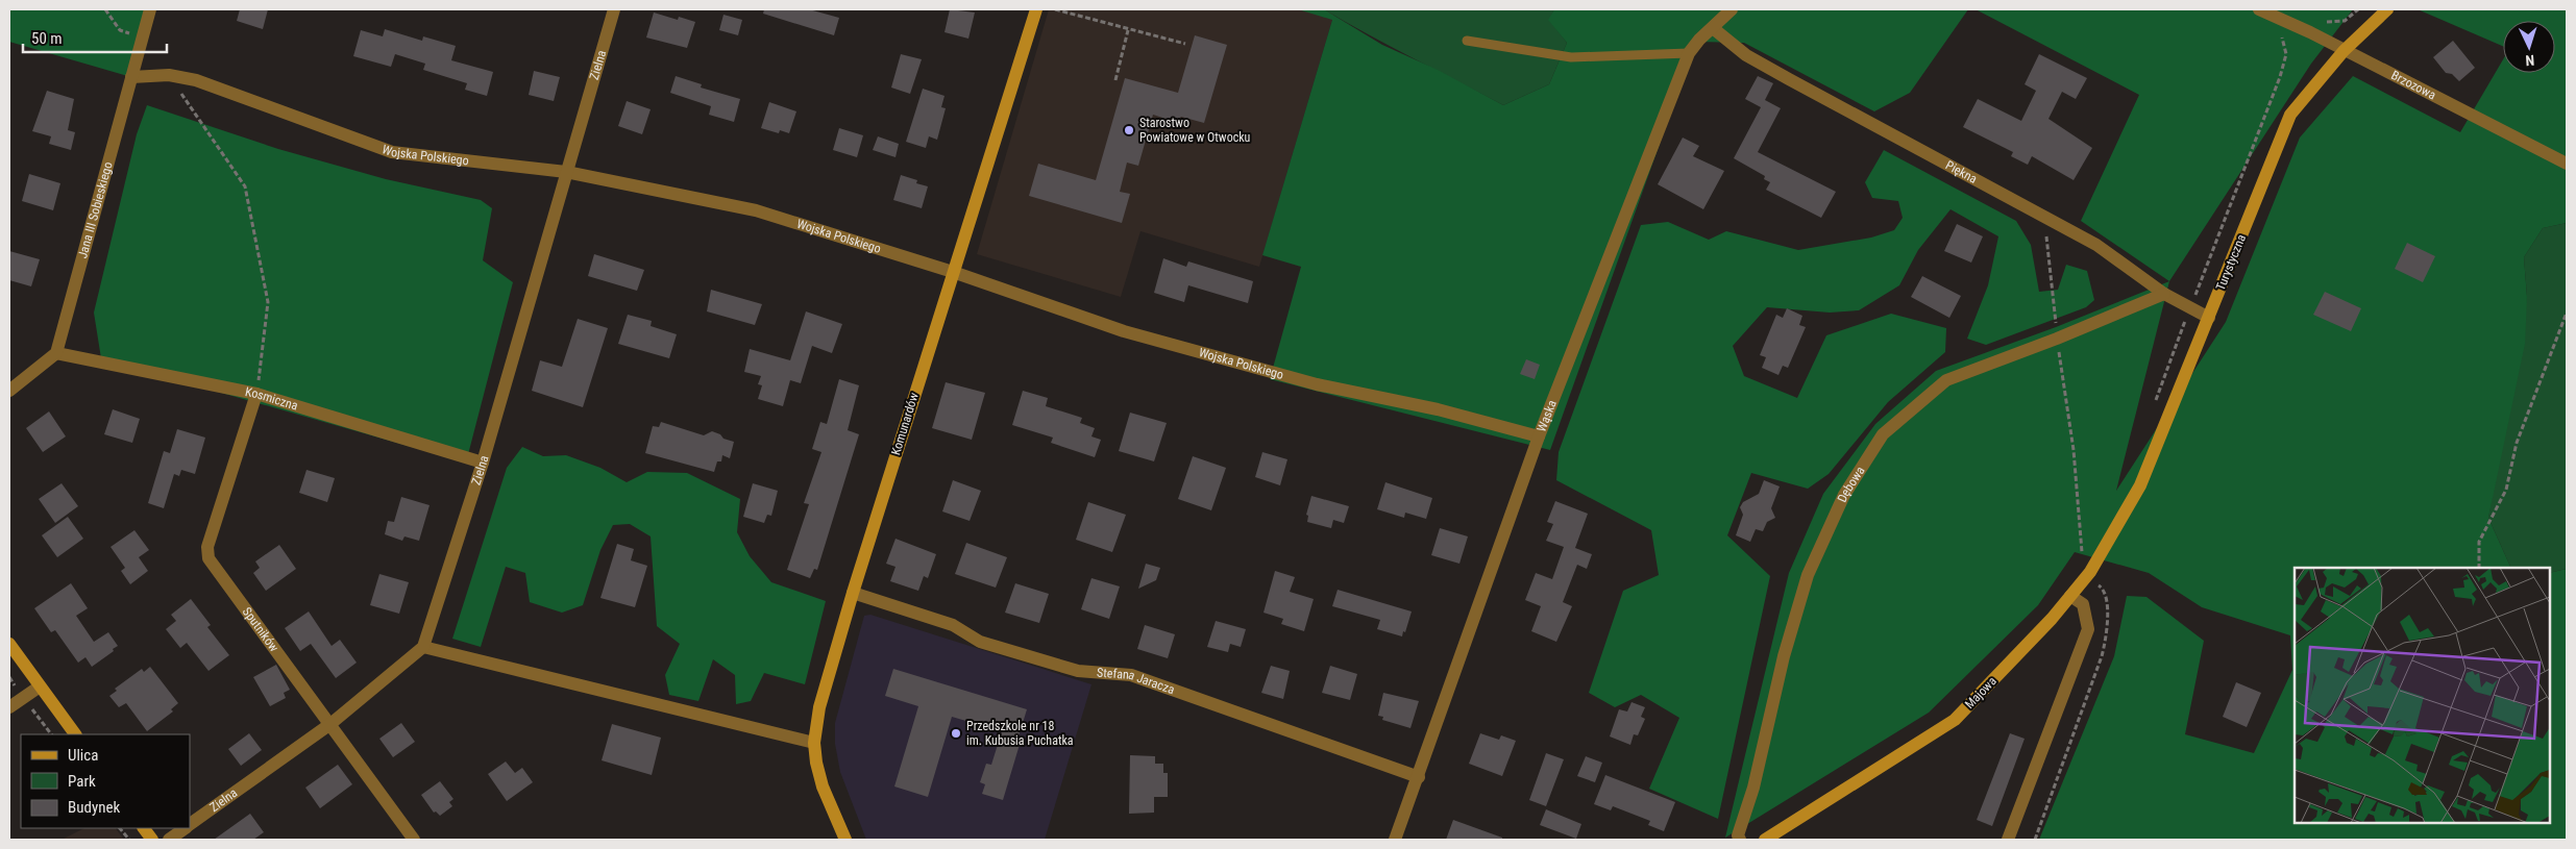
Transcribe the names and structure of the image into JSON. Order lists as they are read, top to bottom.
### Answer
{
  "streets": {
    "street": [
      "Zielna",
      "Brzozowa",
      "Wojska Polskiego",
      "Piękna",
      "Jana III Sobieskiego",
      "Turystyczna",
      "Kosmiczna",
      "Wąska",
      "Komunardów",
      "Dębowa",
      "Sputników",
      "Stefana Jaracza",
      "Majowa"
    ]
  },
  "crossings": [
    ["Zielna", "Wojska Polskiego"],
    ["Zielna", "Kosmiczna"],
    ["Zielna", "Sputników"],
    ["Brzozowa", "Turystyczna"],
    ["Wojska Polskiego", "Jana III Sobieskiego"],
    ["Wojska Polskiego", "Wąska"],
    ["Wojska Polskiego", "Komunardów"],
    ["Piękna", "Turystyczna"],
    ["Piękna", "Wąska"],
    ["Piękna", "Dębowa"],
    ["Jana III Sobieskiego", "Kosmiczna"],
    ["Turystyczna", "Majowa"],
    ["Kosmiczna", "Sputników"],
    ["Wąska", "Stefana Jaracza"],
    ["Komunardów", "Stefana Jaracza"]
  ],
  "places": ["Starostwo Powiatowe w Otwocku", "Przedszkole nr 18 im. Kubusia Puchatka"],
  "legend": ["Ulica", "Park", "Budynek"],
  "scale_bar": "50 m",
  "north": "bottom"
}
